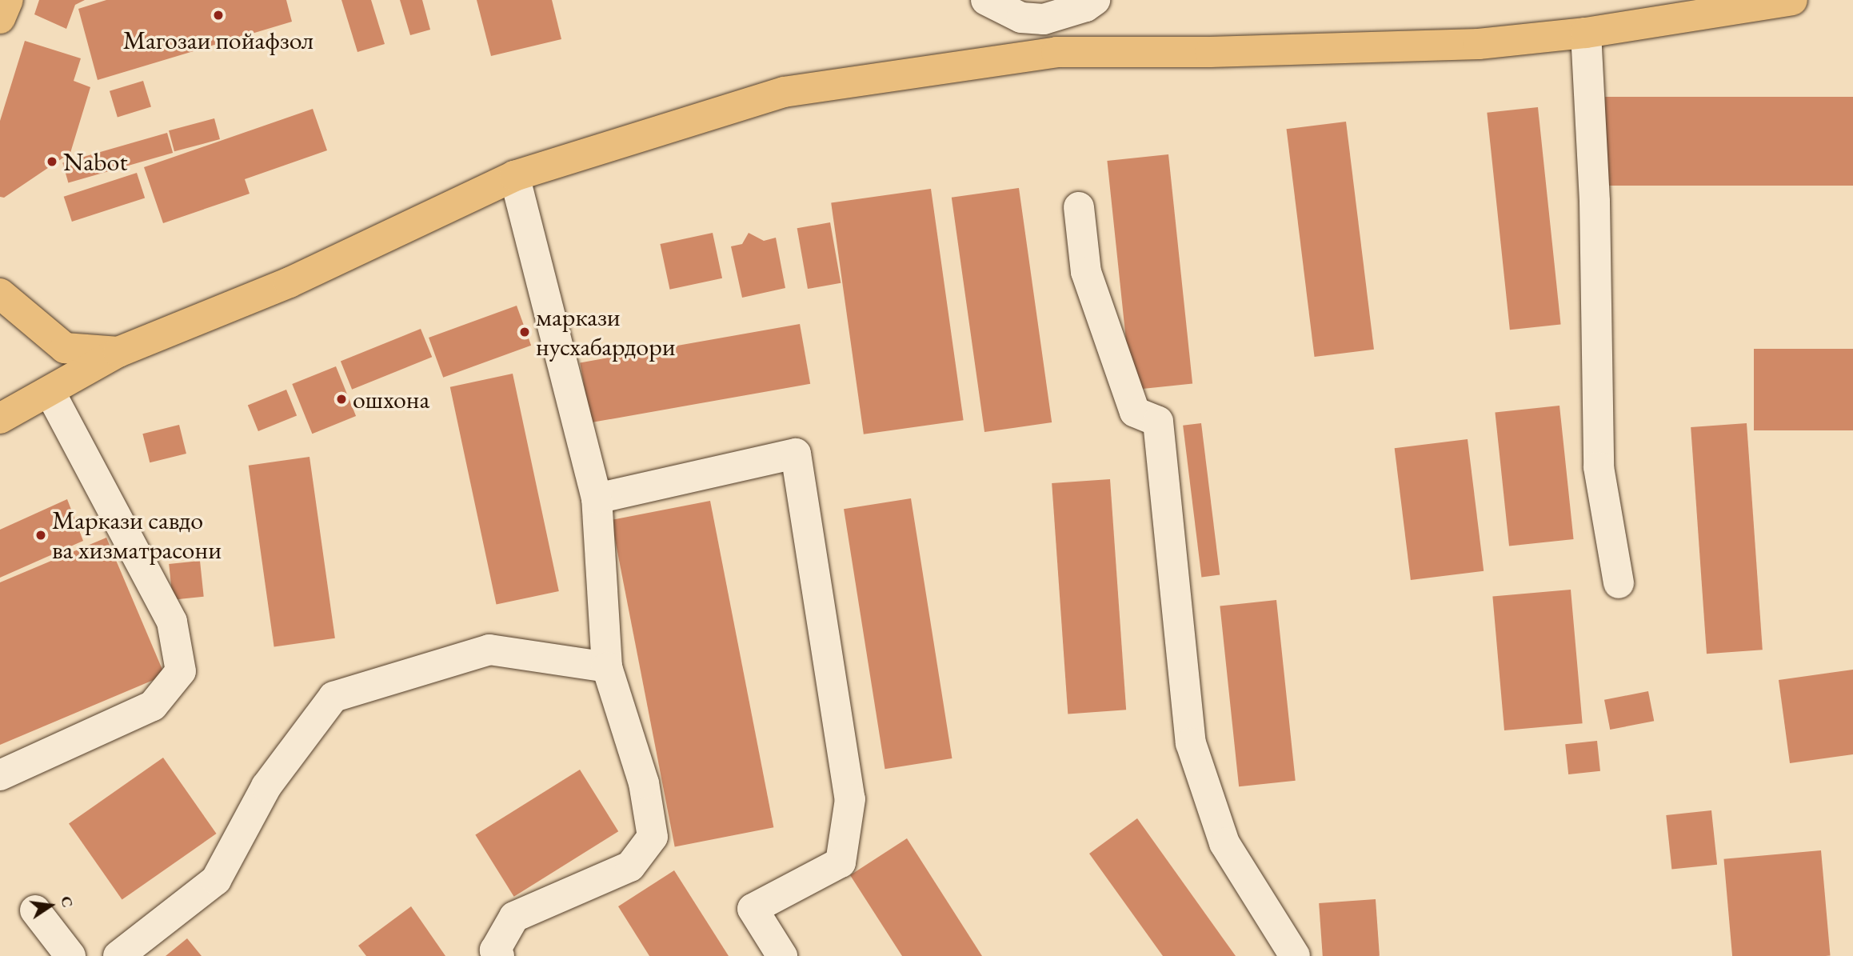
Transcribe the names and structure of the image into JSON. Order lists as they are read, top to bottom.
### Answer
{
  "places": [
    "Магозаи пойафзол",
    "Nabot",
    "маркази нусхабардори",
    "ошхона",
    "Маркази савдо ва хизматрасони"
  ],
  "north": "right"
}
